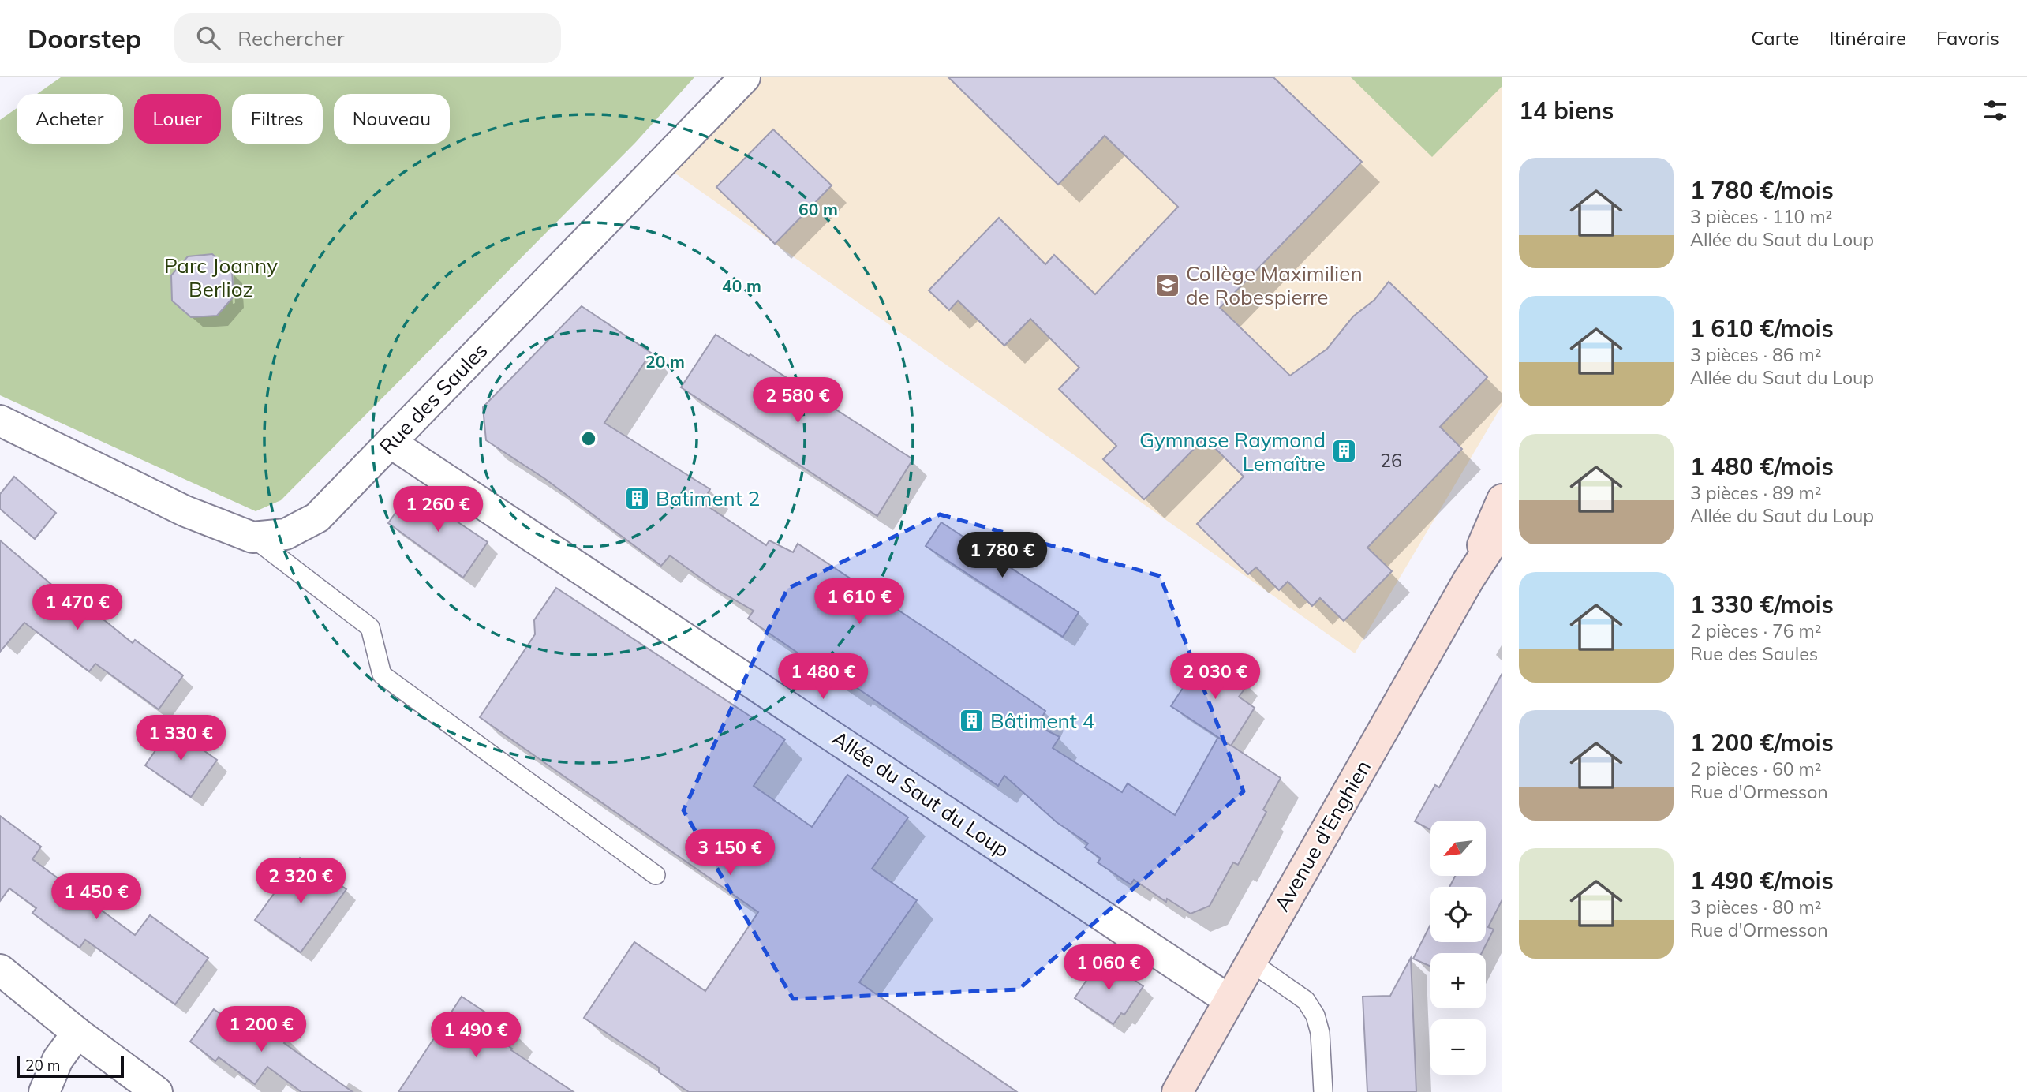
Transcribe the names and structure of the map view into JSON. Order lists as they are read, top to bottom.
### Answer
{
  "streets": {
    "main road": ["Avenue d'Enghien"],
    "street": ["Rue des Saules", "Allée du Saut du Loup"]
  },
  "crossings": [
    ["Rue des Saules", "Allée du Saut du Loup"],
    ["Allée du Saut du Loup", "Avenue d'Enghien"]
  ],
  "parks": ["Parc Joanny Berlioz"],
  "places": {
    "school or university": ["Collège Maximilien de Robespierre"],
    "building": ["Gymnase Raymond Lemaître", "Batiment 2", "Bâtiment 4"]
  },
  "house_numbers": ["26"],
  "scale_bar": "20 m",
  "north": "bottom left",
  "page": {
    "header": "Doorstep",
    "search": "Rechercher",
    "nav": ["Carte", "Itinéraire", "Favoris"],
    "heading": "14 biens",
    "chip": [
      "Acheter",
      "Louer",
      "Filtres",
      "Nouveau"
    ],
    "list": [
      {
        "name": "1 780 €/mois",
        "note": "3 pièces · 110 m² · Allée du Saut du Loup"
      },
      {
        "name": "1 610 €/mois",
        "note": "3 pièces · 86 m² · Allée du Saut du Loup"
      },
      {
        "name": "1 480 €/mois",
        "note": "3 pièces · 89 m² · Allée du Saut du Loup"
      },
      {
        "name": "1 330 €/mois",
        "note": "2 pièces · 76 m² · Rue des Saules"
      },
      {
        "name": "1 200 €/mois",
        "note": "2 pièces · 60 m² · Rue d'Ormesson"
      },
      {
        "name": "1 490 €/mois",
        "note": "3 pièces · 80 m² · Rue d'Ormesson"
      }
    ],
    "price": [
      "2 580 €",
      "1 260 €",
      "1 780 €",
      "1 610 €",
      "1 470 €",
      "1 480 €",
      "2 030 €",
      "1 330 €",
      "3 150 €",
      "2 320 €",
      "1 450 €",
      "1 060 €",
      "1 200 €",
      "1 490 €"
    ],
    "map_buttons": ["+", "−"],
    "scale": "20 m"
  },
  "rings": ["60 m", "40 m", "20 m"]
}
